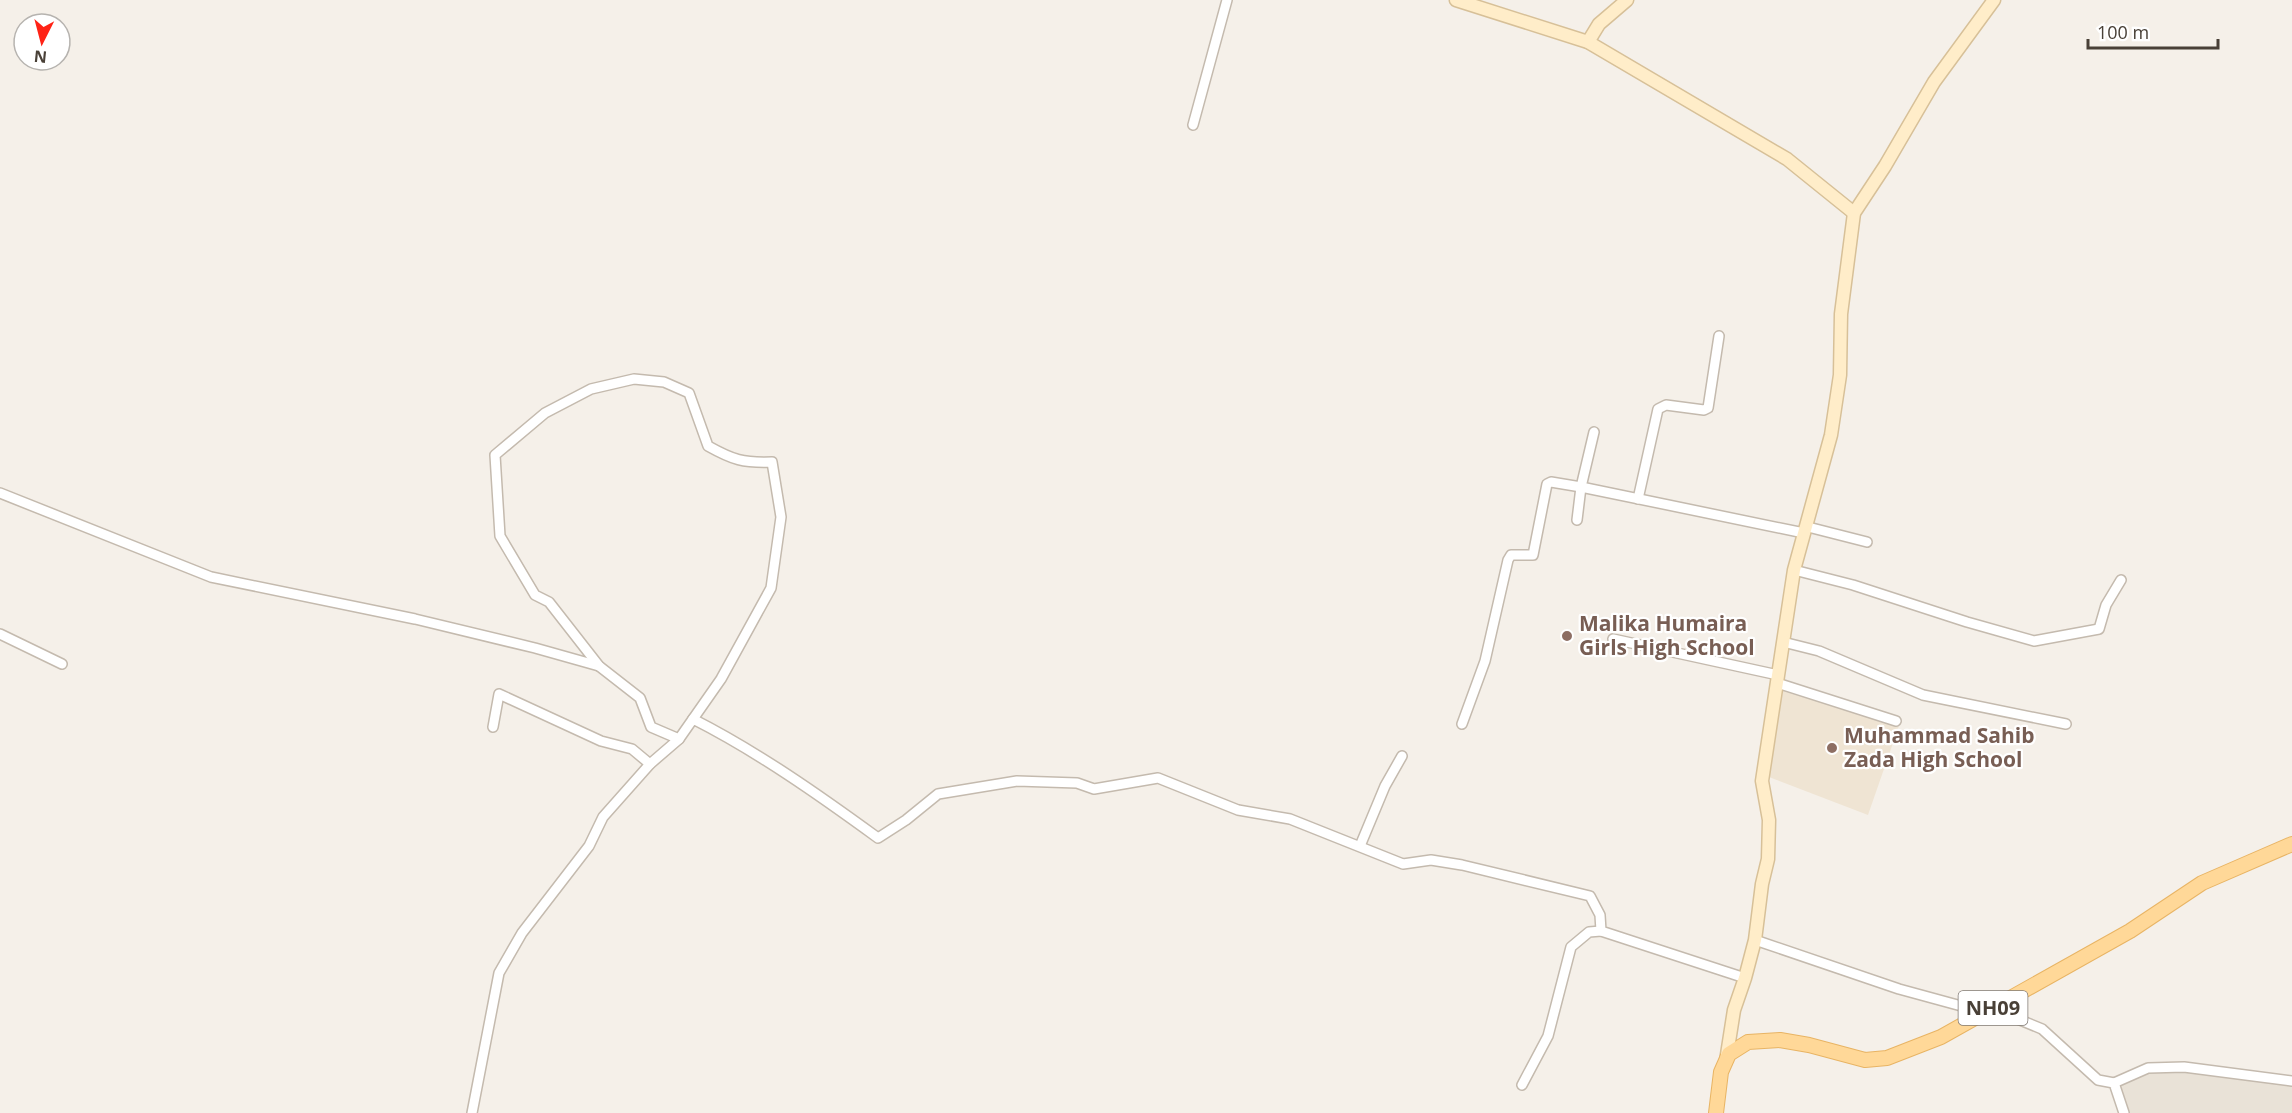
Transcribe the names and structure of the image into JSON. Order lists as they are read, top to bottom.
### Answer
{
  "streets": {
    "main road": ["NH09"]
  },
  "places": ["Malika Humaira Girls High School", "Muhammad Sahib Zada High School"],
  "scale_bar": "100 m",
  "north": "bottom"
}
